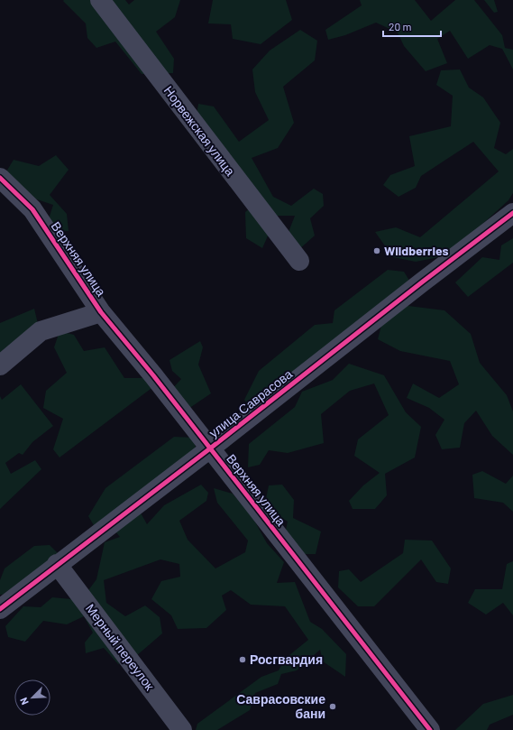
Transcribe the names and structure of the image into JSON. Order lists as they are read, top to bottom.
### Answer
{
  "streets": {
    "street": [
      "Норвежская улица",
      "Верхняя улица",
      "улица Саврасова",
      "Мерный переулок"
    ]
  },
  "crossings": [
    ["Верхняя улица", "улица Саврасова"],
    ["улица Саврасова", "Мерный переулок"]
  ],
  "places": ["Wildberries", "Росгвардия", "Саврасовские бани"],
  "scale_bar": "20 m",
  "north": "bottom left"
}
